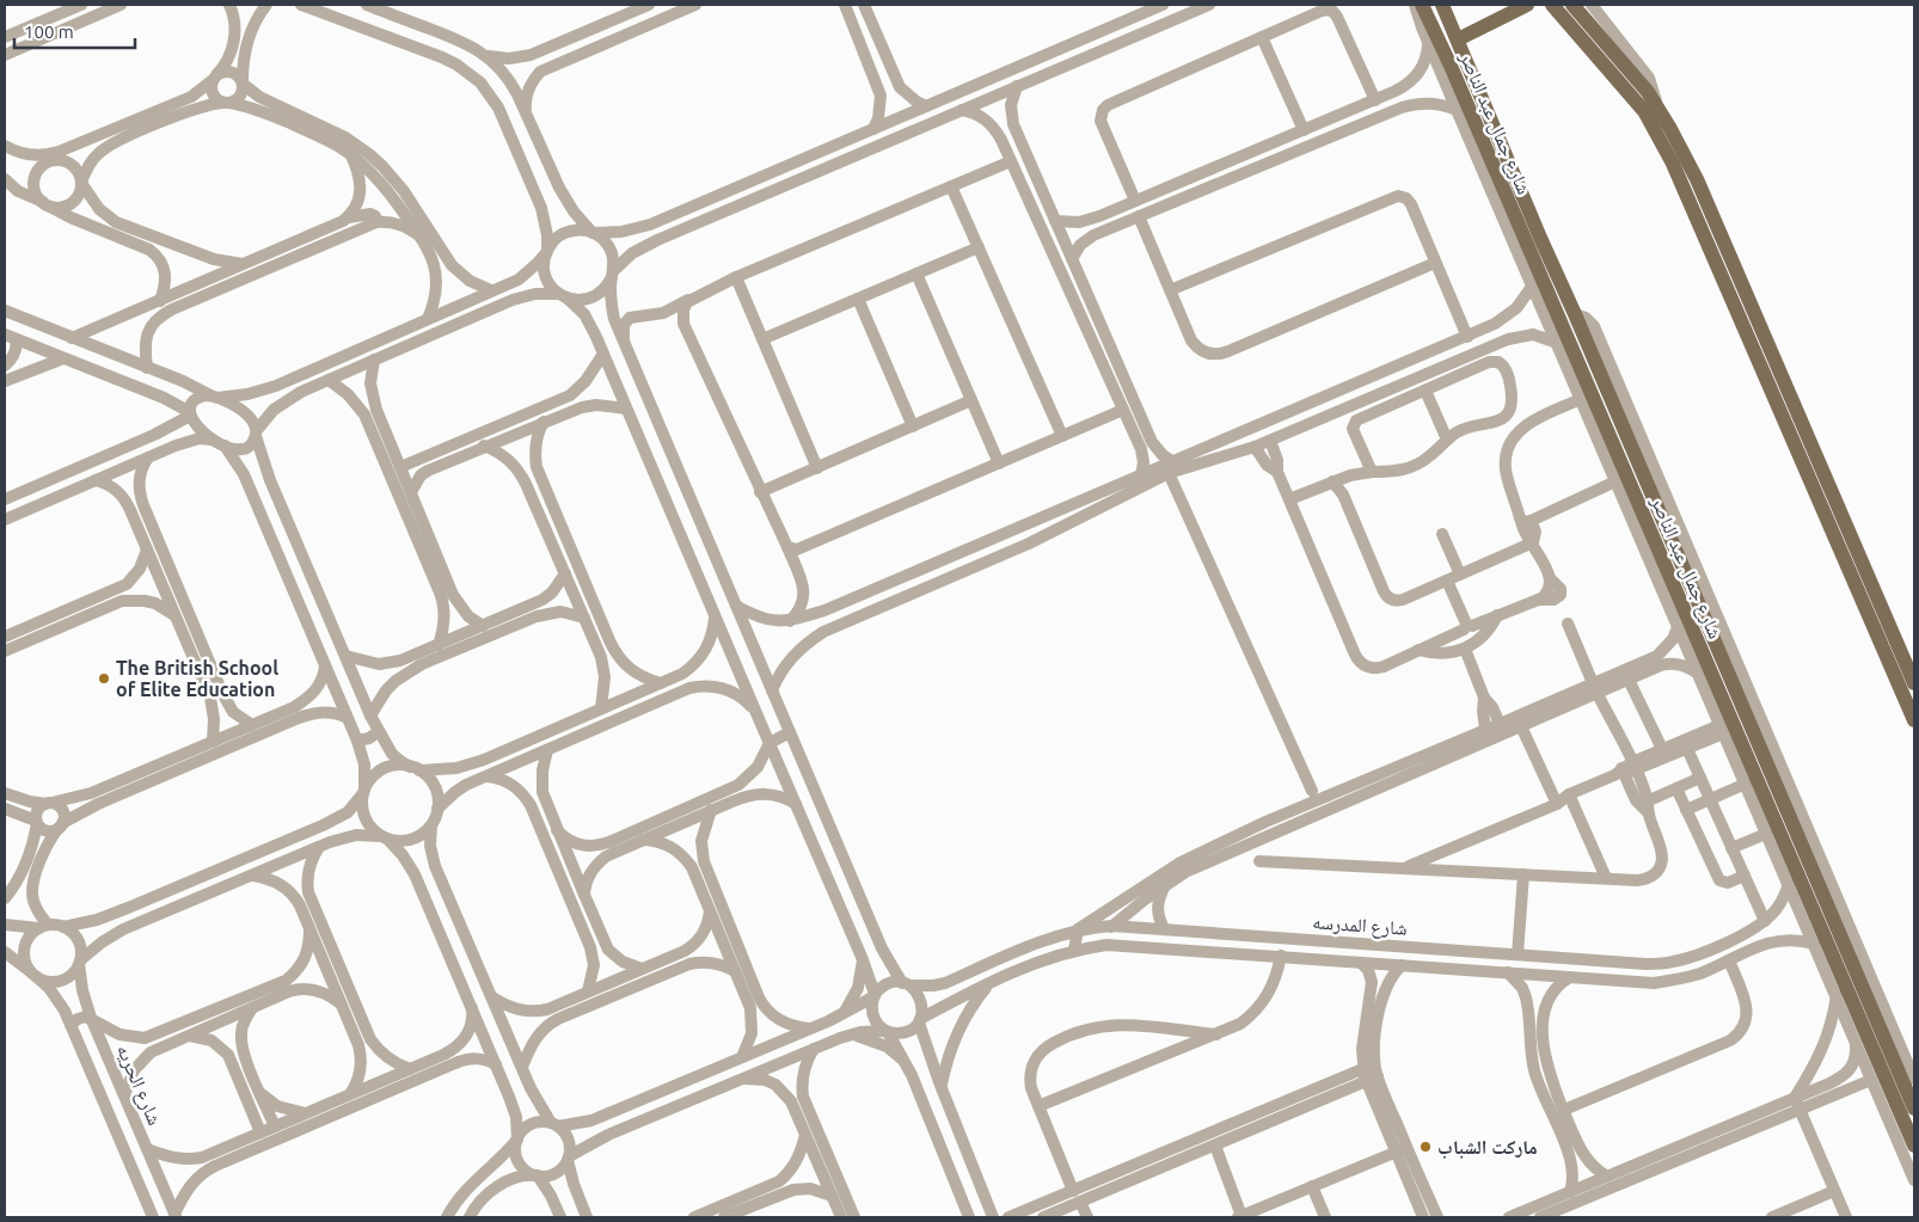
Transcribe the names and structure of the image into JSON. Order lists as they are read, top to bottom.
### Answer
{
  "streets": {
    "main road": ["شارع جمال عبد الناصر"],
    "street": ["شارع المدرسه", "شارع الحريه"]
  },
  "places": ["The British School of Elite Education", "ماركت الشباب"],
  "scale_bar": "100 m"
}
